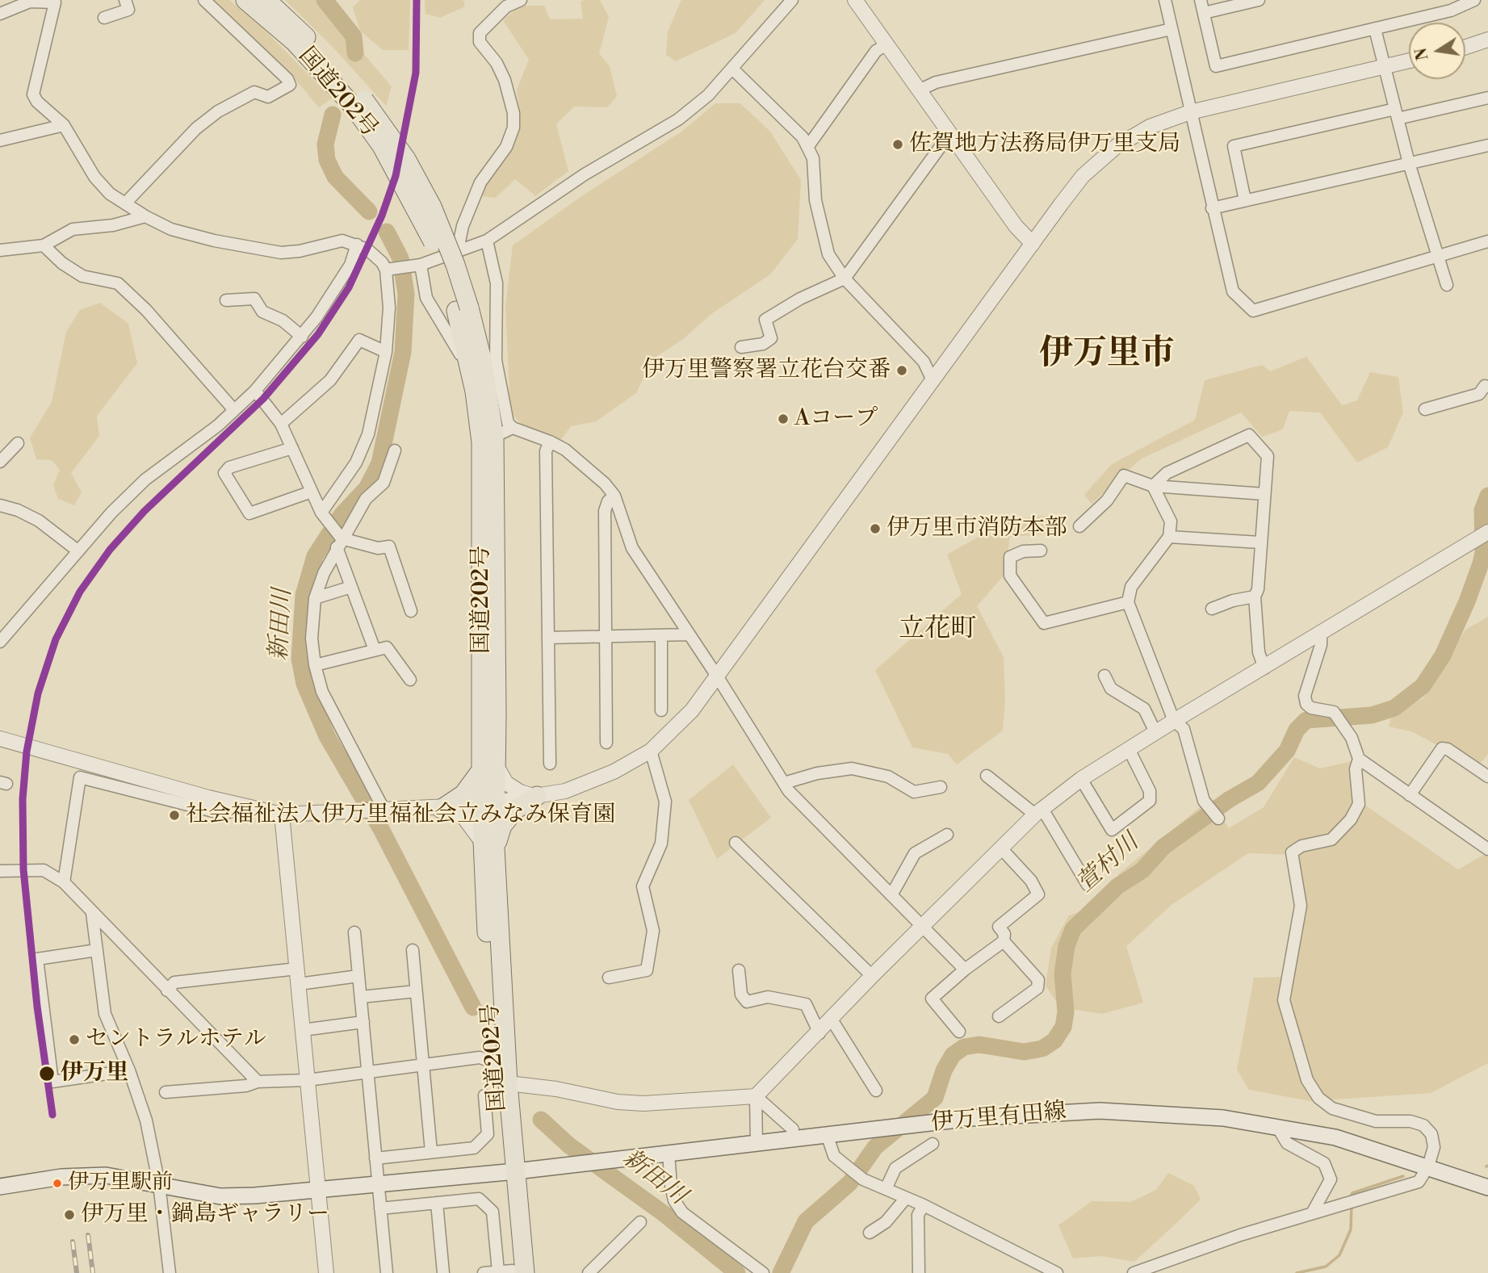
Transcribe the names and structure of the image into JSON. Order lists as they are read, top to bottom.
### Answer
{
  "streets": {
    "highway": ["国道202号"],
    "main road": ["伊万里有田線"]
  },
  "crossings": [
    ["国道202号", "伊万里有田線"]
  ],
  "districts": ["伊万里市", "立花町"],
  "water": ["新田川", "萱村川"],
  "places": [
    "佐賀地方法務局伊万里支局",
    "伊万里警察署立花台交番",
    "Aコープ",
    "伊万里市消防本部",
    "社会福祉法人伊万里福祉会立みなみ保育園",
    "セントラルホテル",
    "伊万里",
    "伊万里駅前",
    "伊万里・鍋島ギャラリー"
  ],
  "north": "left"
}
